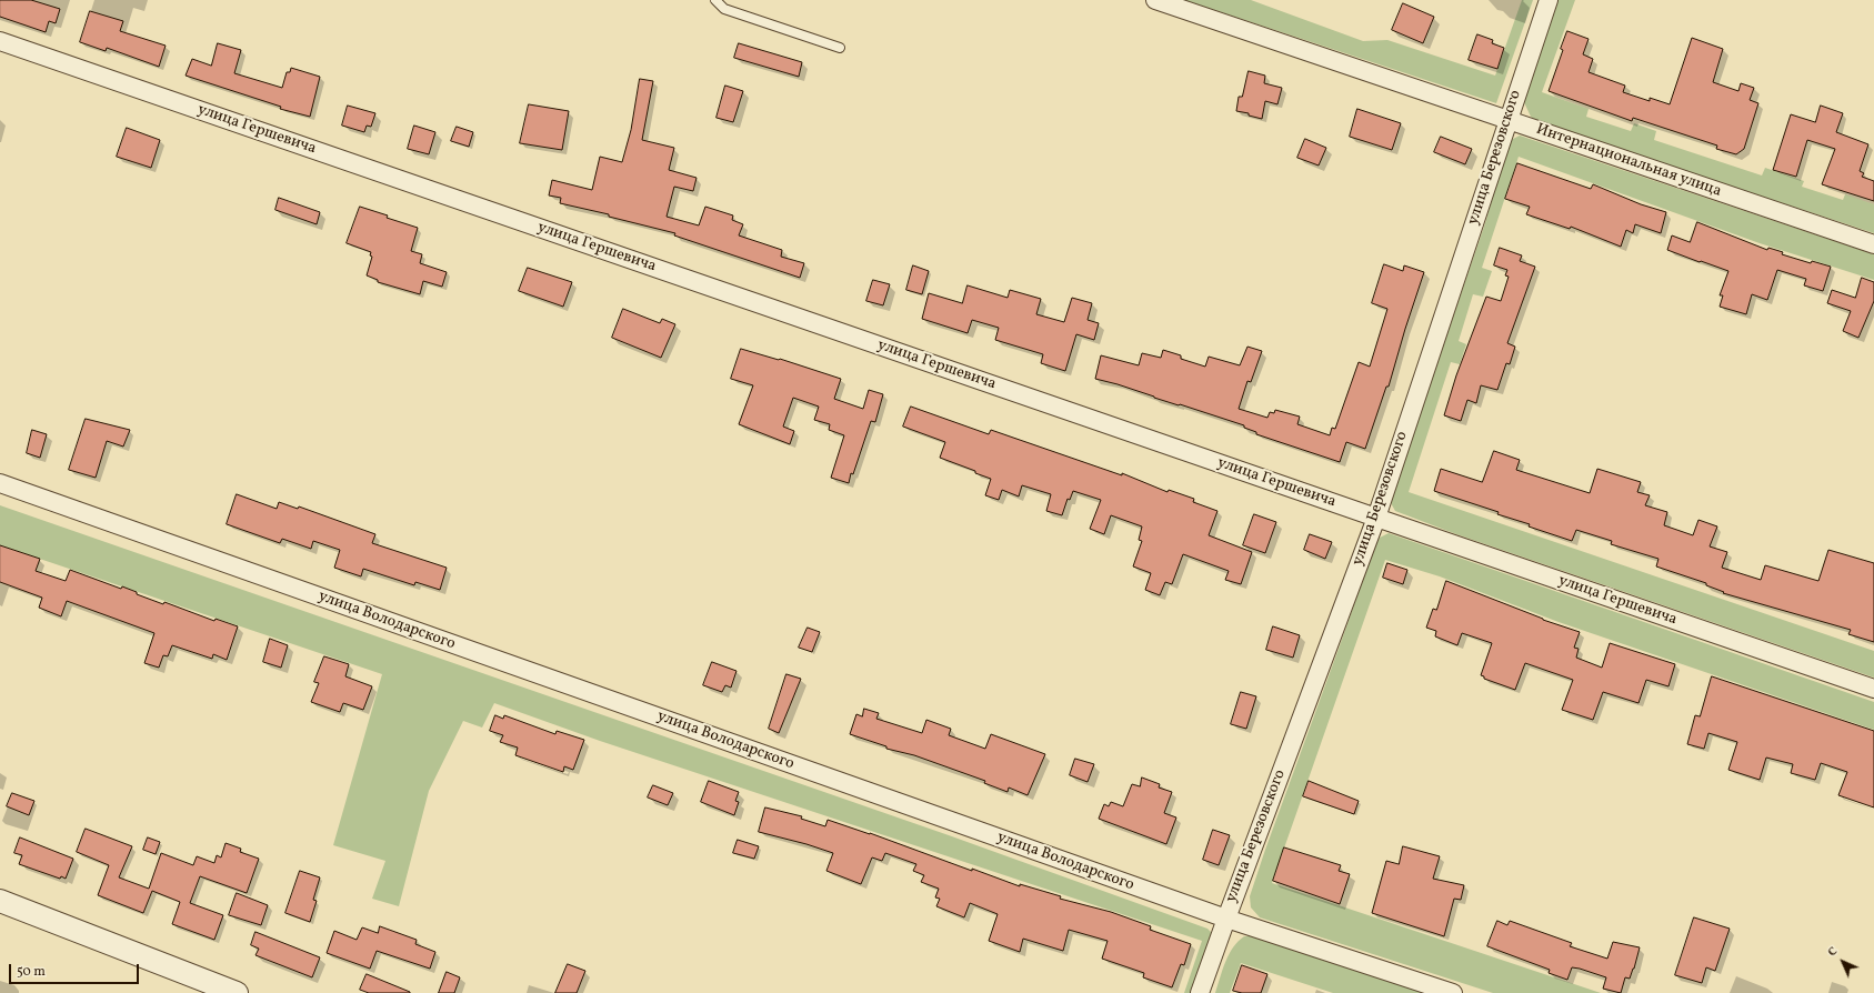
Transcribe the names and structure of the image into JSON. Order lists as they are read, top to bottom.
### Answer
{
  "streets": {
    "street": [
      "улица Гершевича",
      "улица Березовского",
      "Интернациональная улица",
      "улица Володарского"
    ]
  },
  "crossings": [
    ["улица Гершевича", "улица Березовского"],
    ["улица Березовского", "Интернациональная улица"],
    ["улица Березовского", "улица Володарского"]
  ],
  "scale_bar": "50 m",
  "north": "top left"
}
